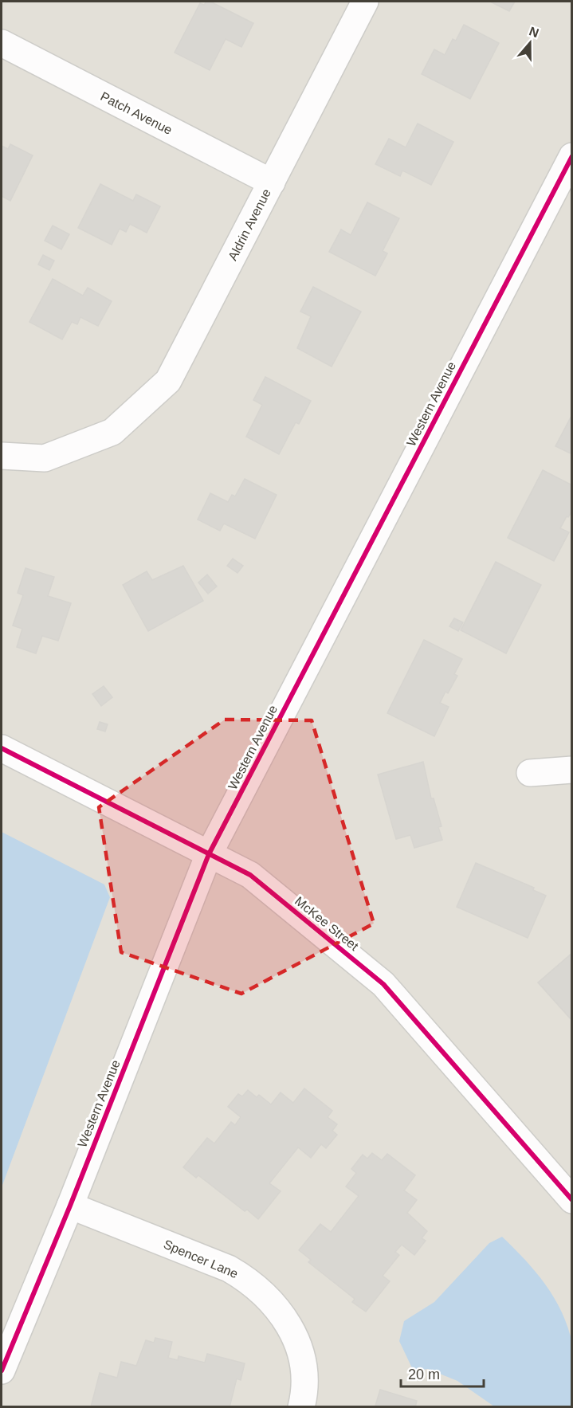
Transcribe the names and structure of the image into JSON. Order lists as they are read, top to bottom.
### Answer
{
  "streets": {
    "street": [
      "Patch Avenue",
      "Aldrin Avenue",
      "Western Avenue",
      "McKee Street",
      "Spencer Lane"
    ]
  },
  "crossings": [
    ["Patch Avenue", "Aldrin Avenue"],
    ["Western Avenue", "McKee Street"],
    ["Western Avenue", "Spencer Lane"]
  ],
  "scale_bar": "20 m",
  "north": "top"
}
